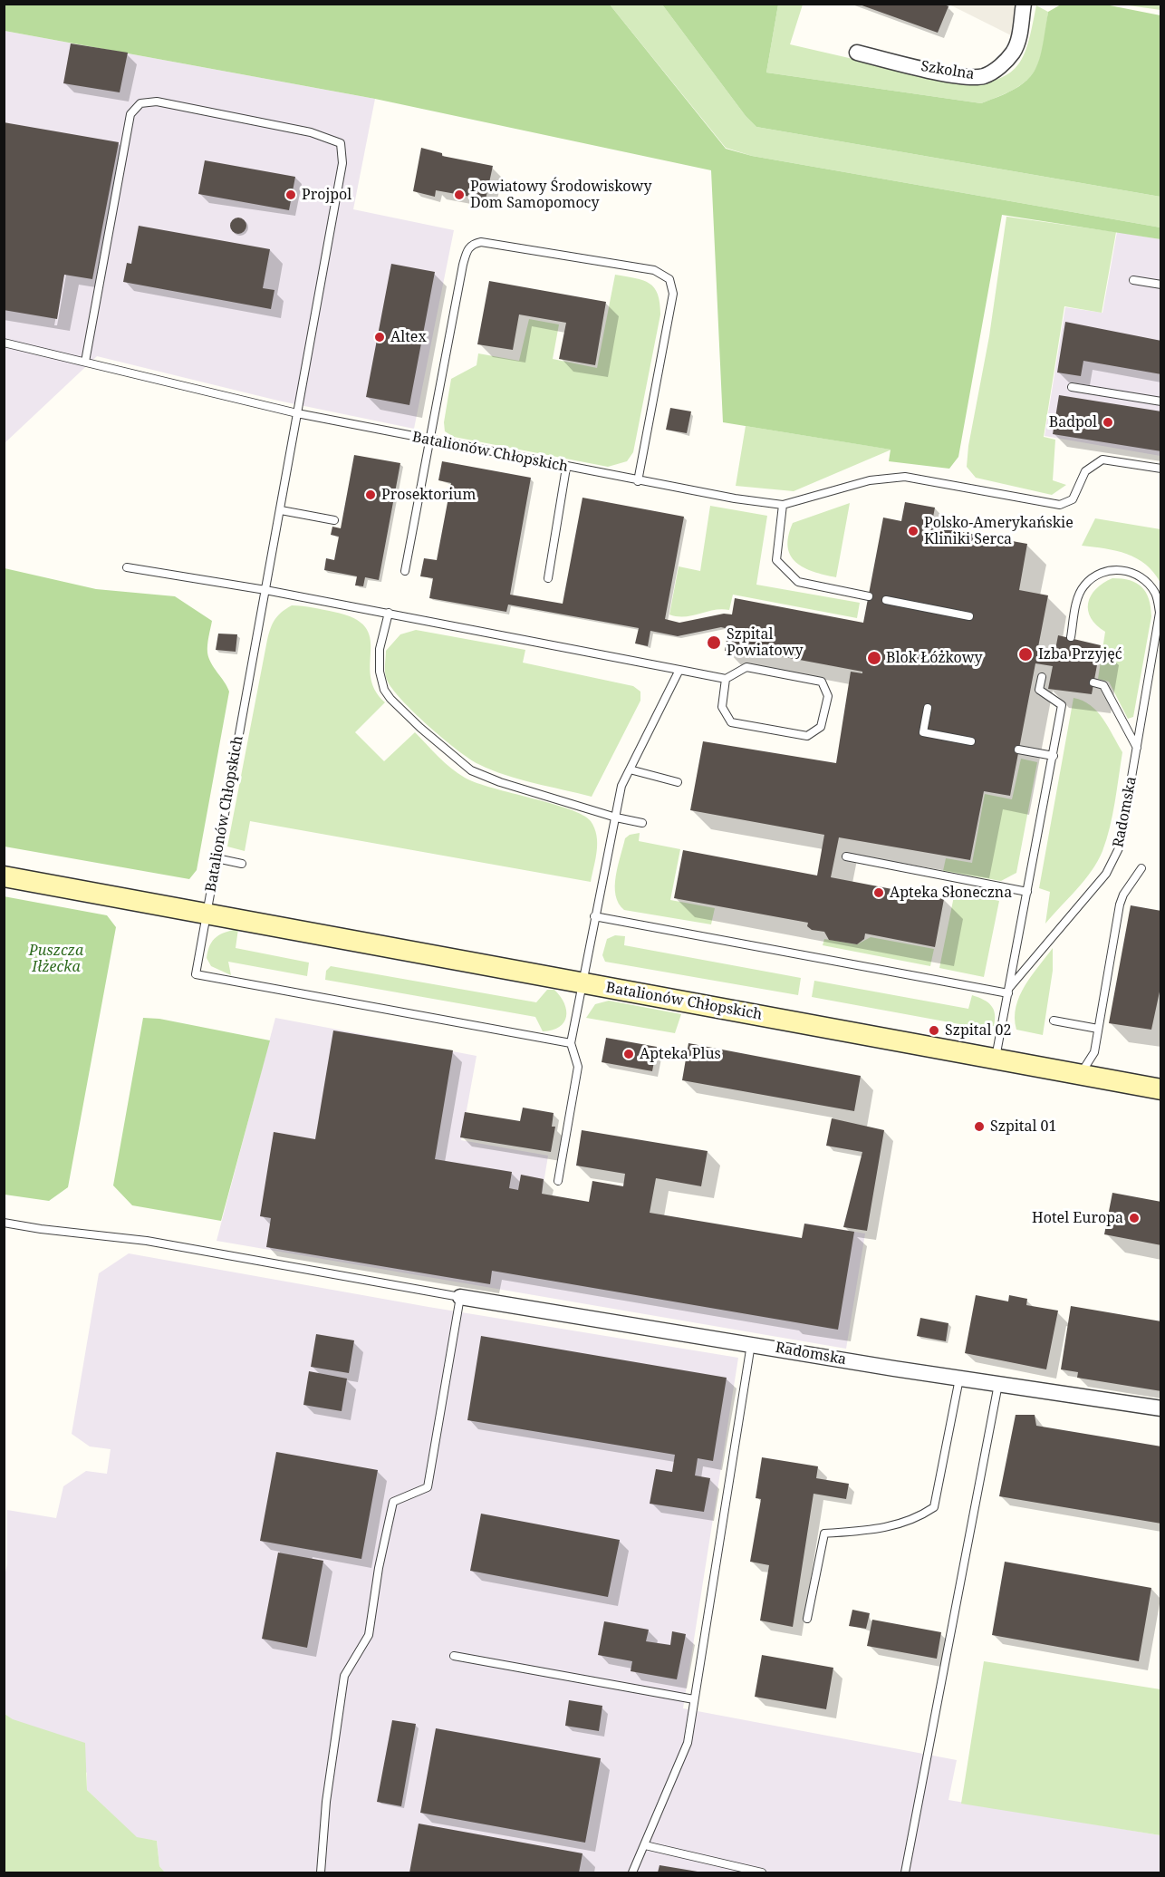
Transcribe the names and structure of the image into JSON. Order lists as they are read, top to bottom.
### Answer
{
  "streets": {
    "street": ["Szkolna", "Batalionów Chłopskich", "Radomska"]
  },
  "parks": ["Puszcza Iłżecka"],
  "places": [
    "Projpol",
    "Powiatowy Środowiskowy Dom Samopomocy",
    "Altex",
    "Badpol",
    "Prosektorium",
    "Polsko-Amerykańskie Kliniki Serca",
    "Szpital Powiatowy",
    "Izba Przyjęć",
    "Blok Łóżkowy",
    "Apteka Słoneczna",
    "Szpital 02",
    "Apteka Plus",
    "Szpital 01",
    "Hotel Europa"
  ]
}
